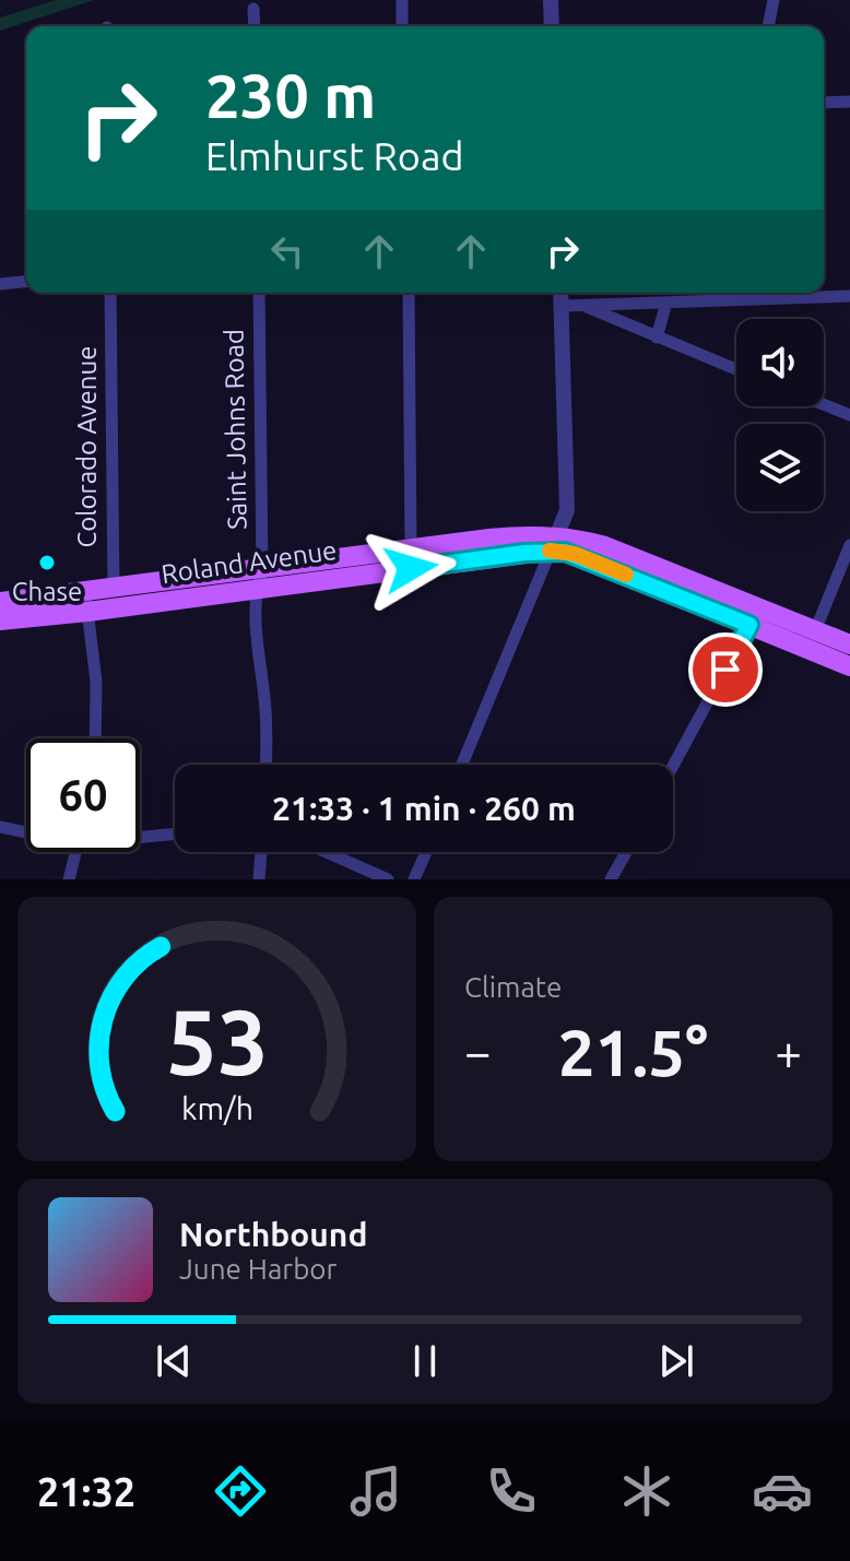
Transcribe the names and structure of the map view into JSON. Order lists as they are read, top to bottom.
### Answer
{
  "streets": {
    "main road": ["Roland Avenue"],
    "street": ["Saint Johns Road", "Colorado Avenue"]
  },
  "crossings": [
    ["Saint Johns Road", "Roland Avenue"],
    ["Colorado Avenue", "Roland Avenue"]
  ],
  "places": ["Chase"],
  "page": {
    "turn": ["230 m", "Elmhurst Road"],
    "limit": "60",
    "trip": "21:33 · 1 min · 260 m",
    "tile": "Climate",
    "heat": ["−", "21.5°", "+"],
    "song": ["Northbound", "June Harbor"],
    "tabs": "21:32",
    "gauge": ["53", "km/h"]
  }
}
